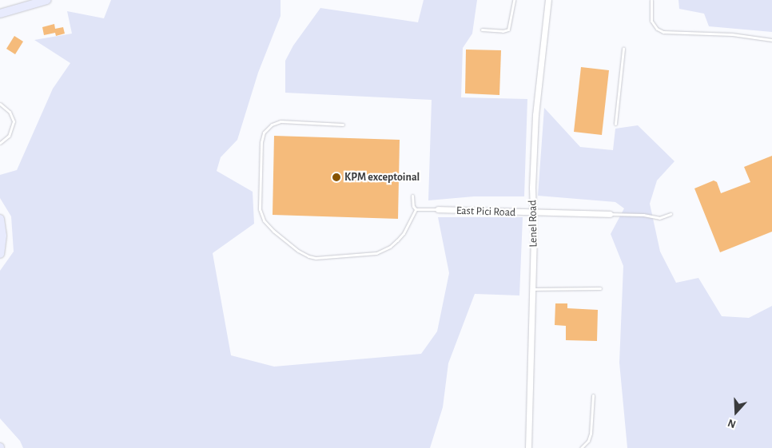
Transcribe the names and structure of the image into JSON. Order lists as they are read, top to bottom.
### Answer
{
  "streets": {
    "street": ["East Pici Road", "Lenel Road"]
  },
  "crossings": [
    ["East Pici Road", "Lenel Road"]
  ],
  "places": ["KPM exceptoinal"],
  "north": "bottom"
}
